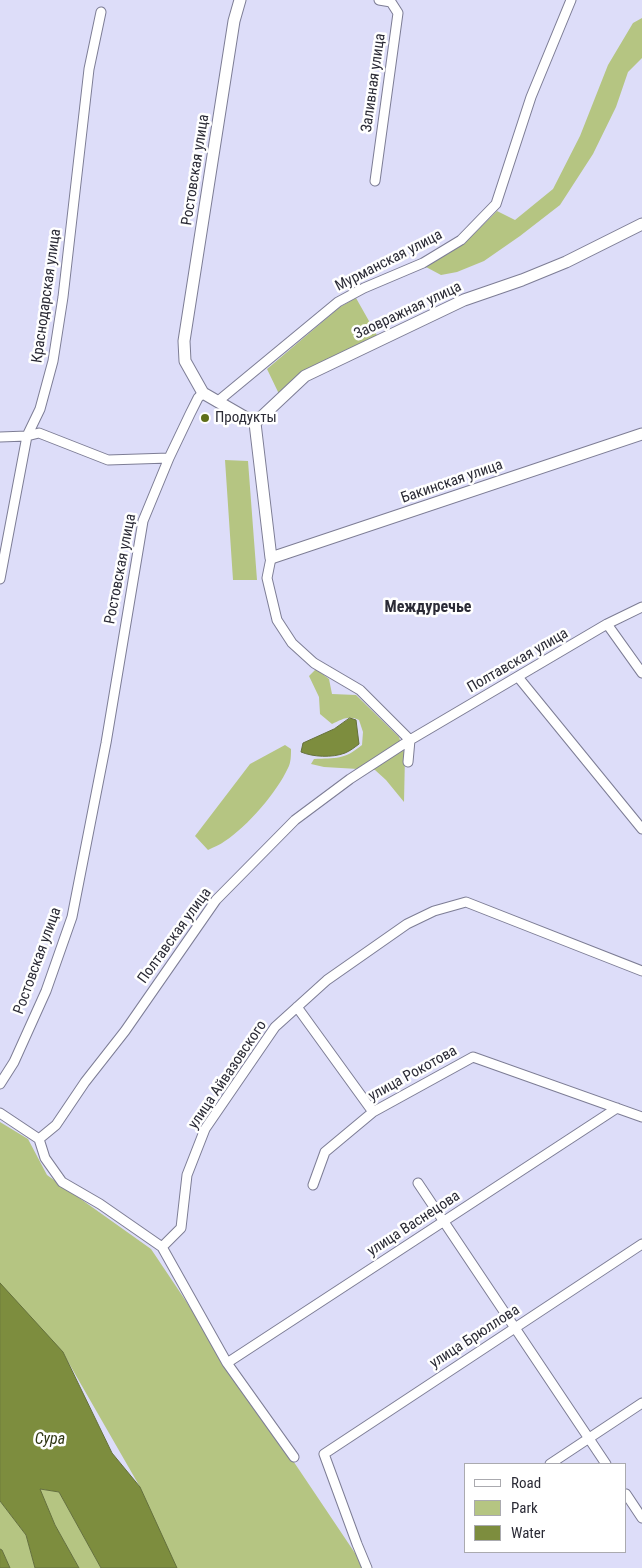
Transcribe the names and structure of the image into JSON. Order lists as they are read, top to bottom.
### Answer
{
  "streets": {
    "street": [
      "Заливная улица",
      "Ростовская улица",
      "Мурманская улица",
      "Краснодарская улица",
      "Заовражная улица",
      "Бакинская улица",
      "Полтавская улица",
      "улица Рокотова",
      "улица Айвазовского",
      "улица Васнецова",
      "улица Брюллова"
    ]
  },
  "crossings": [
    ["улица Рокотова", "улица Васнецова"]
  ],
  "districts": ["Междуречье"],
  "water": ["Сура"],
  "places": ["Продукты"],
  "legend": ["Road", "Park", "Water"]
}
